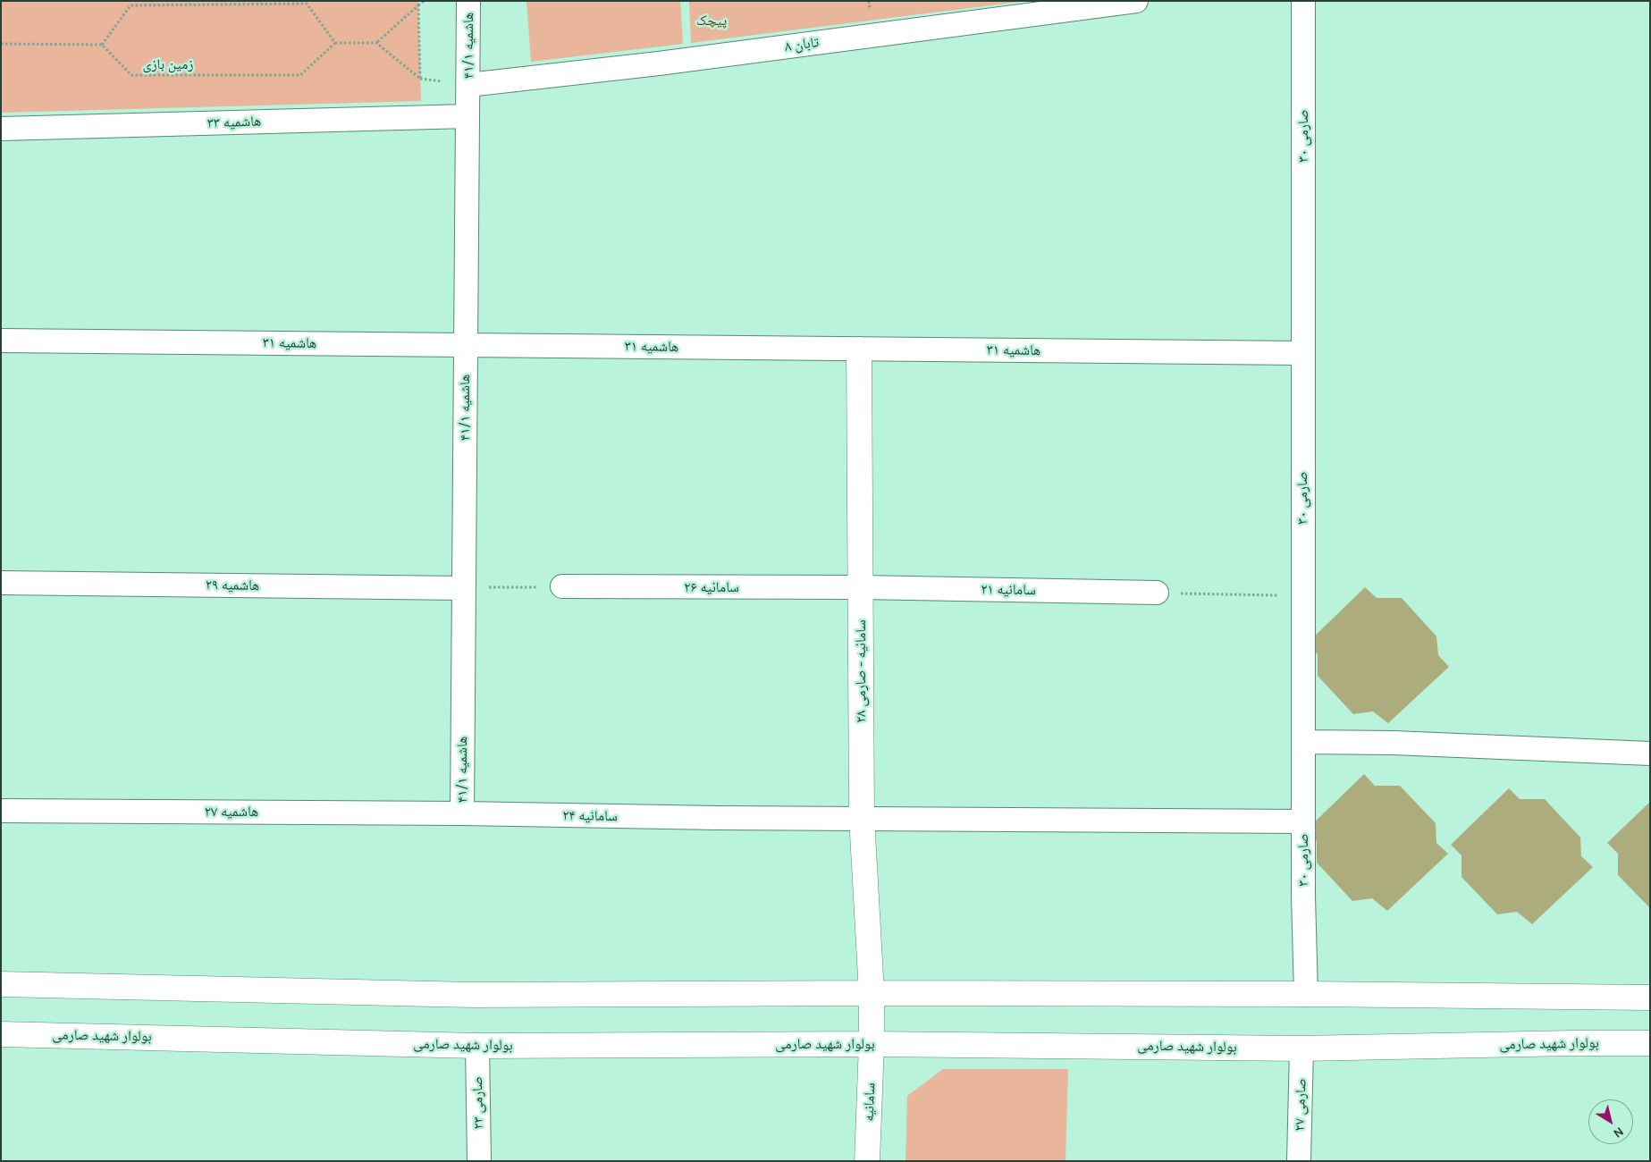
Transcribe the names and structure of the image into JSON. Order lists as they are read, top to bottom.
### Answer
{
  "streets": {
    "main road": ["سامانیه - صارمی ۲۸", "بولوار شهید صارمی", "سامانیه"],
    "street": [
      "تابان ۸",
      "هاشمیه ۴۱/۱",
      "هاشمیه ۳۳",
      "صارمی ۳۰",
      "هاشمیه ۳۱",
      "هاشمیه ۲۹",
      "سامانیه ۲۶",
      "سامانیه ۲۱",
      "هاشمیه ۲۷",
      "سامانیه ۲۴",
      "صارمی ۲۳",
      "صارمی ۲۷"
    ],
    "path": ["زمین بازی"]
  },
  "crossings": [
    ["تابان ۸", "هاشمیه ۴۱/۱"],
    ["هاشمیه ۴۱/۱", "هاشمیه ۳۳"],
    ["هاشمیه ۴۱/۱", "هاشمیه ۳۱"],
    ["هاشمیه ۴۱/۱", "هاشمیه ۲۹"],
    ["هاشمیه ۴۱/۱", "هاشمیه ۲۷"],
    ["هاشمیه ۴۱/۱", "سامانیه ۲۴"],
    ["صارمی ۳۰", "هاشمیه ۳۱"],
    ["صارمی ۳۰", "سامانیه ۲۴"],
    ["هاشمیه ۳۱", "سامانیه - صارمی ۲۸"],
    ["سامانیه ۲۶", "سامانیه ۲۱"],
    ["سامانیه ۲۶", "سامانیه - صارمی ۲۸"],
    ["سامانیه ۲۱", "سامانیه - صارمی ۲۸"],
    ["سامانیه - صارمی ۲۸", "سامانیه ۲۴"],
    ["سامانیه - صارمی ۲۸", "سامانیه"],
    ["هاشمیه ۲۷", "سامانیه ۲۴"],
    ["بولوار شهید صارمی", "سامانیه"],
    ["بولوار شهید صارمی", "صارمی ۲۳"],
    ["بولوار شهید صارمی", "صارمی ۲۷"]
  ],
  "parks": ["پیچک"],
  "north": "bottom right"
}
